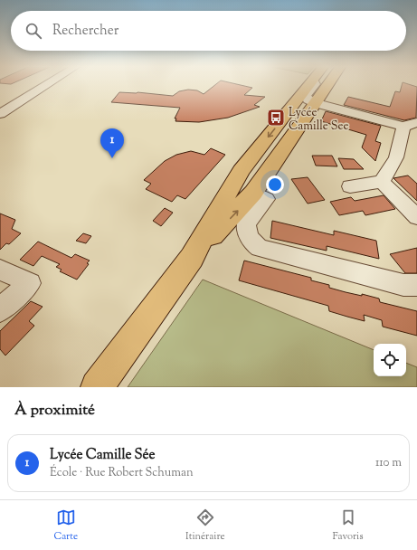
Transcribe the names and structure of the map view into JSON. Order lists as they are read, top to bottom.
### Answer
{
  "places": {
    "bus stop": ["Lycée Camille See"]
  },
  "page": {
    "search": "Rechercher",
    "pins": "1",
    "heading": "À proximité",
    "list": [
      {
        "mark": "1",
        "name": "Lycée Camille Sée",
        "note": "École · Rue Robert Schuman",
        "value": "110 m"
      }
    ],
    "nav": ["Carte", "Itinéraire", "Favoris"]
  }
}
